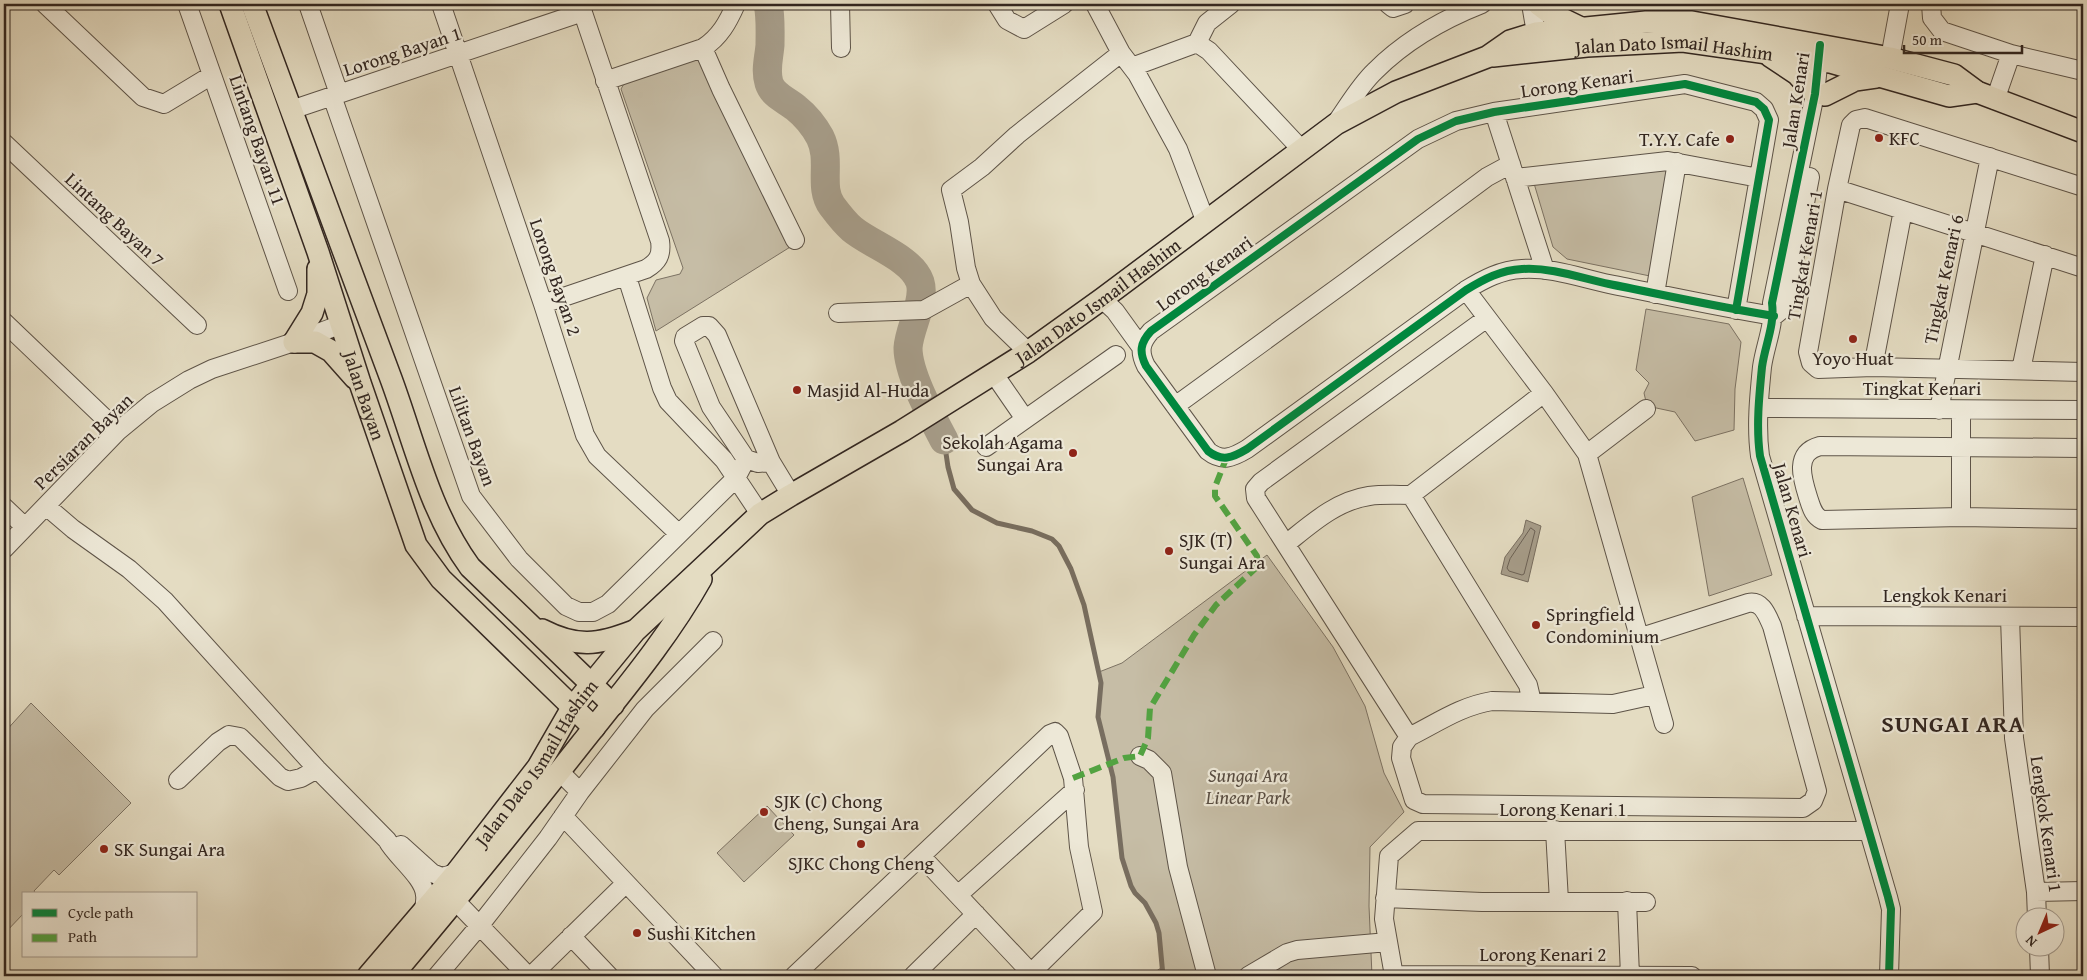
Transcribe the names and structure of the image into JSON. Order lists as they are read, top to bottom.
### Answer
{
  "streets": {
    "main road": ["Jalan Dato Ismail Hashim", "Jalan Bayan"],
    "street": [
      "Lorong Bayan 1",
      "Lorong Kenari",
      "Jalan Kenari",
      "Lintang Bayan 11",
      "Lintang Bayan 7",
      "Tingkat Kenari 1",
      "Lorong Bayan 2",
      "Tingkat Kenari 6",
      "Tingkat Kenari",
      "Lilitan Bayan",
      "Persiaran Bayan",
      "Lengkok Kenari",
      "Lorong Kenari 1",
      "Lengkok Kenari 1",
      "Lorong Kenari 2"
    ]
  },
  "crossings": [
    ["Lorong Bayan 1", "Lorong Bayan 2"],
    ["Lorong Bayan 1", "Jalan Bayan"],
    ["Lorong Bayan 1", "Lilitan Bayan"],
    ["Jalan Dato Ismail Hashim", "Jalan Kenari"],
    ["Jalan Dato Ismail Hashim", "Jalan Bayan"],
    ["Jalan Kenari", "Tingkat Kenari"],
    ["Jalan Kenari", "Lengkok Kenari"],
    ["Jalan Kenari", "Lorong Kenari 1"],
    ["Tingkat Kenari 1", "Tingkat Kenari 6"],
    ["Lorong Bayan 2", "Lilitan Bayan"],
    ["Tingkat Kenari 6", "Tingkat Kenari"],
    ["Jalan Bayan", "Persiaran Bayan"],
    ["Lengkok Kenari", "Lengkok Kenari 1"],
    ["Lorong Kenari 1", "Lorong Kenari 2"]
  ],
  "districts": ["SUNGAI ARA"],
  "parks": ["Sungai Ara Linear Park"],
  "places": [
    "KFC",
    "T.Y.Y. Cafe",
    "Yoyo Huat",
    "Masjid Al-Huda",
    "Sekolah Agama Sungai Ara",
    "SJK (T) Sungai Ara",
    "Springfield Condominium",
    "SJK (C) Chong Cheng, Sungai Ara",
    "SJKC Chong Cheng",
    "SK Sungai Ara",
    "Sushi Kitchen"
  ],
  "legend": ["Cycle path", "Path"],
  "scale_bar": "50 m",
  "north": "bottom left"
}
